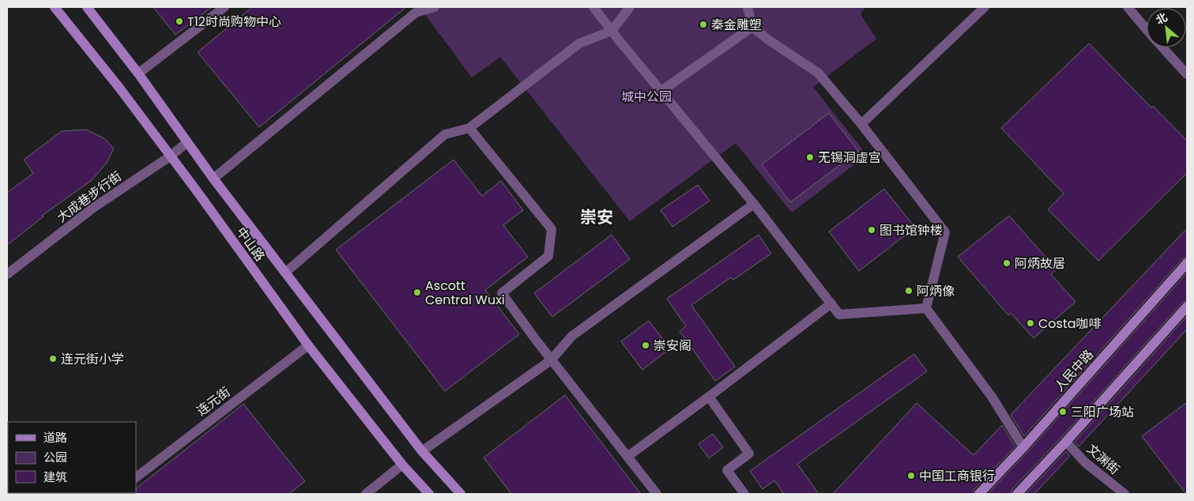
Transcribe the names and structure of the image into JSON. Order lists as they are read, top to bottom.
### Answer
{
  "streets": {
    "main road": ["中山路", "人民中路"],
    "street": ["大成巷步行街", "连元街", "文渊街"]
  },
  "crossings": [
    ["大成巷步行街", "中山路"],
    ["中山路", "连元街"]
  ],
  "districts": ["崇安"],
  "parks": ["城中公园"],
  "places": [
    "T12时尚购物中心",
    "秦金雕塑",
    "无锡洞虚宫",
    "图书馆钟楼",
    "阿炳故居",
    "阿炳像",
    "Ascott Central Wuxi",
    "Costa咖啡",
    "崇安阁",
    "连元街小学",
    "三阳广场站",
    "中国工商银行"
  ],
  "legend": ["道路", "公园", "建筑"],
  "north": "top left"
}
